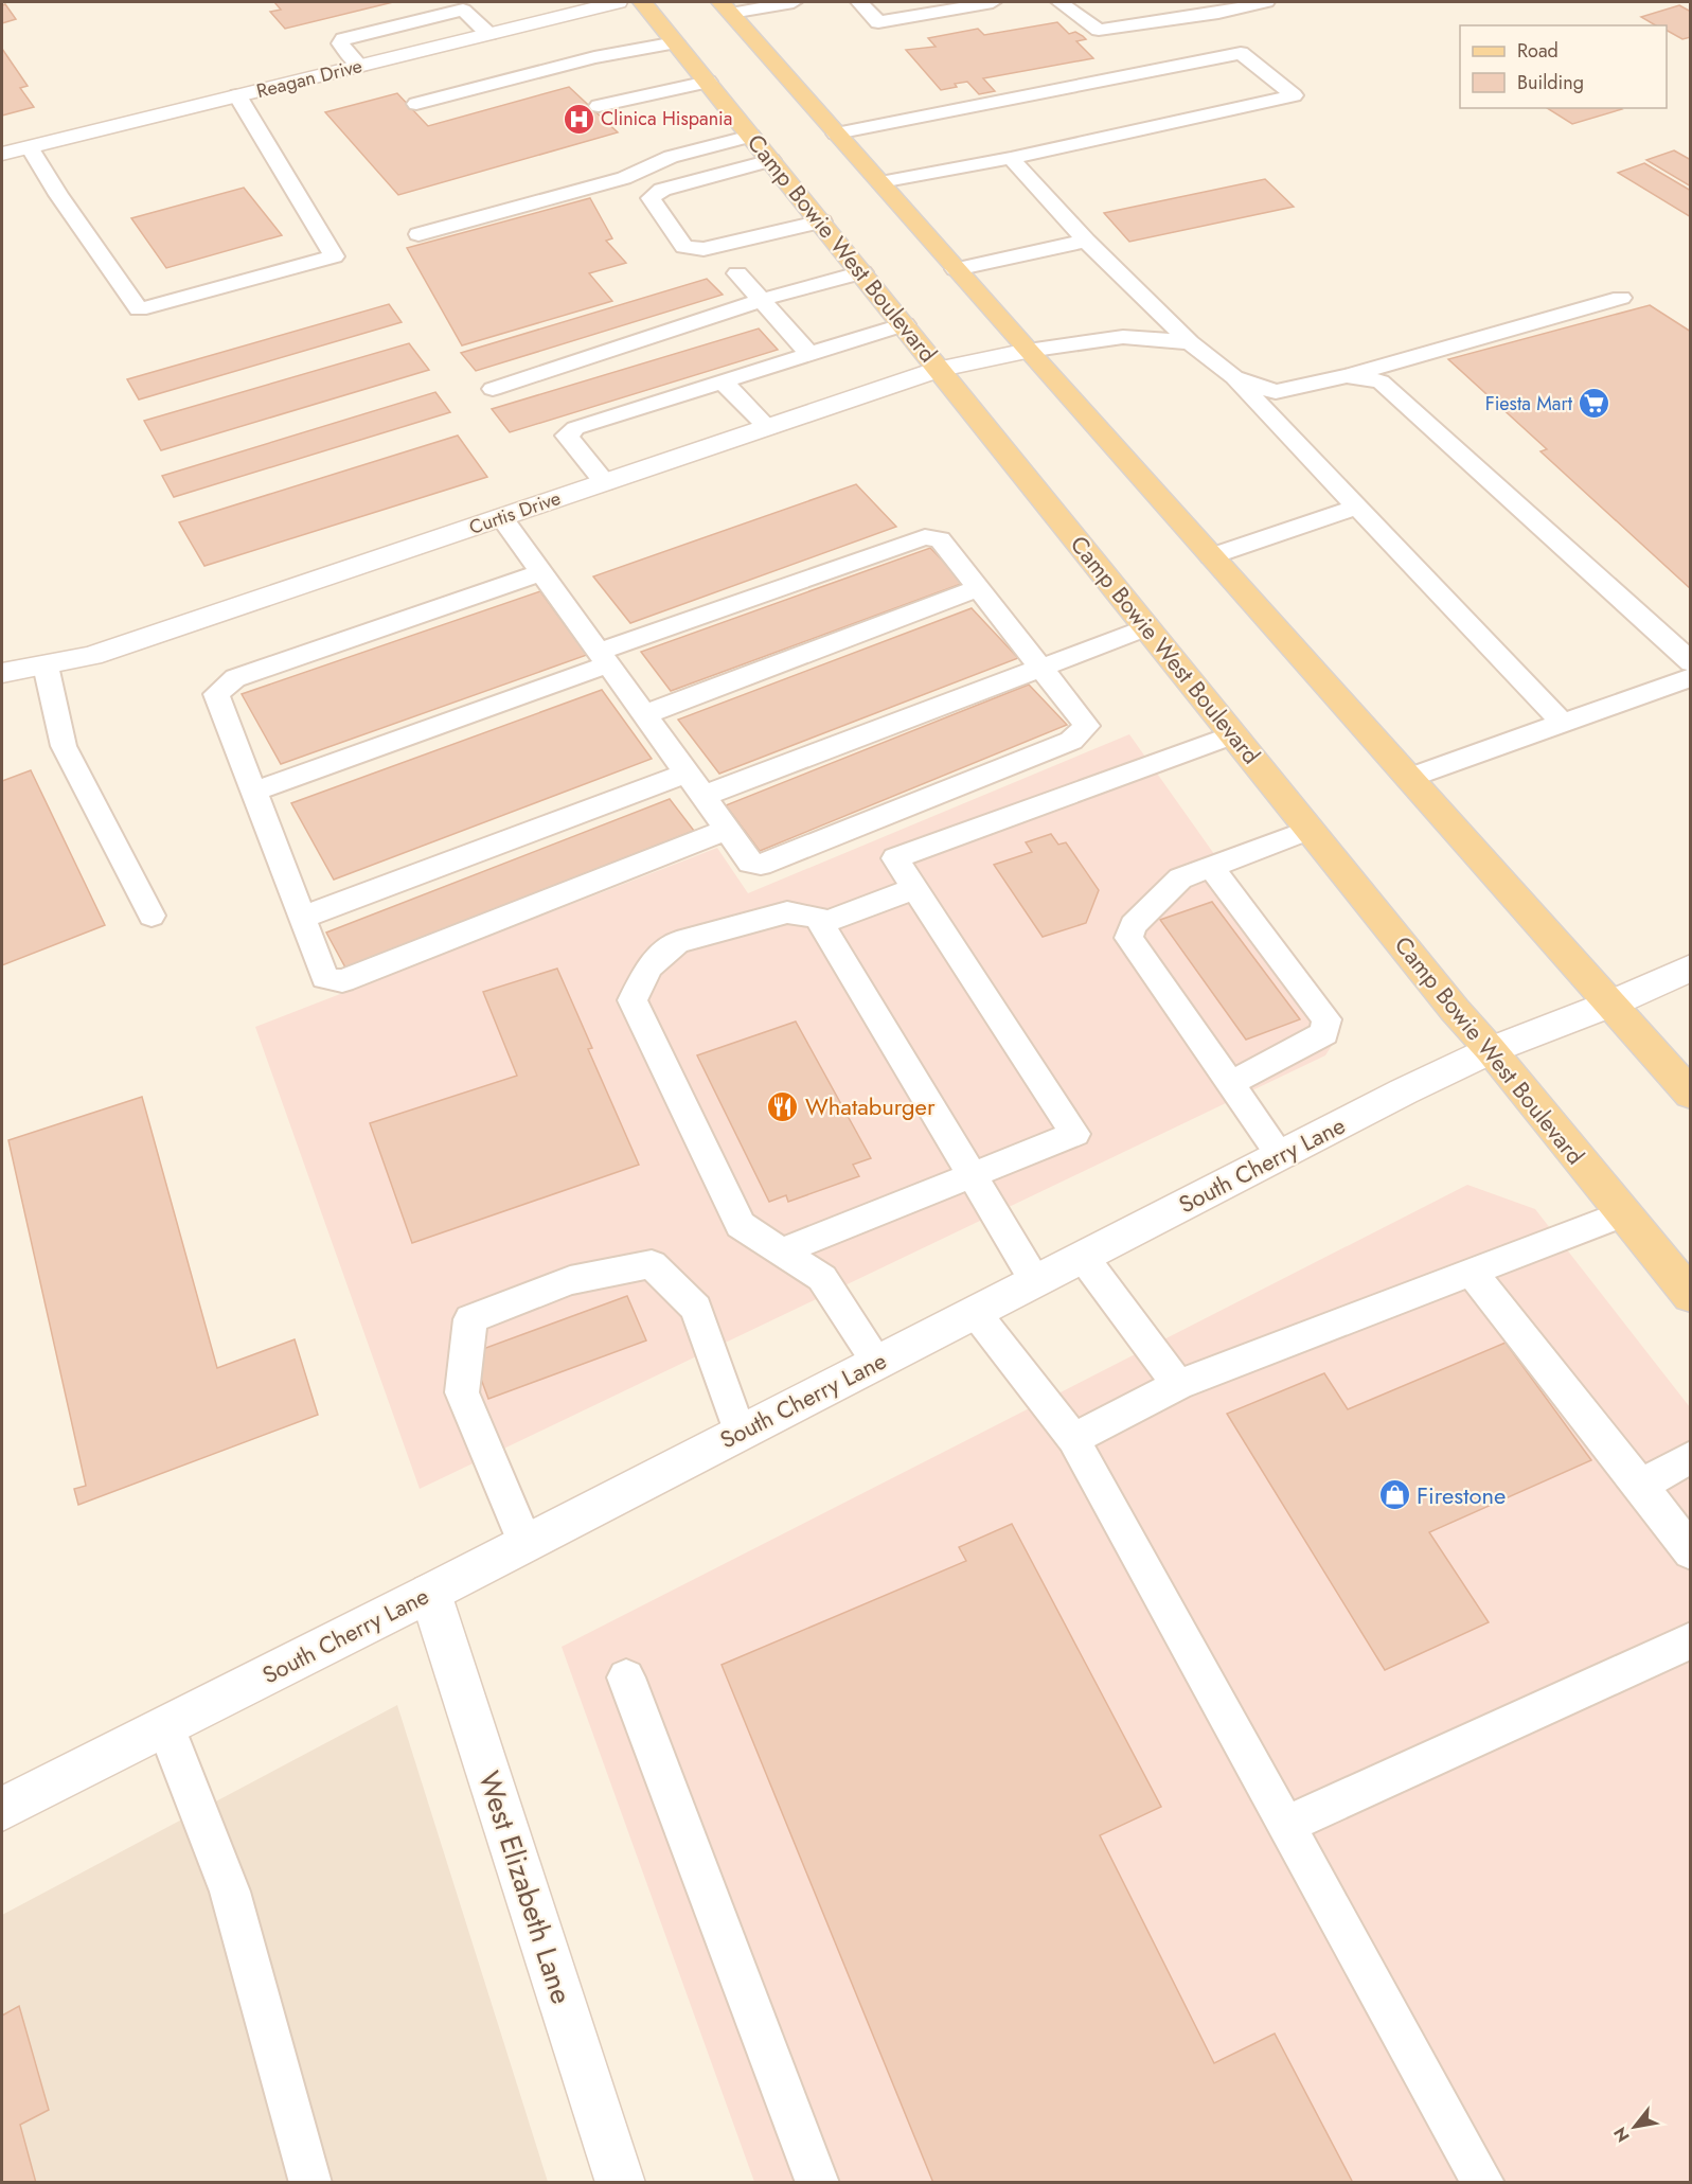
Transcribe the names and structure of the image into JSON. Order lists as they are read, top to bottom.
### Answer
{
  "streets": {
    "main road": ["Camp Bowie West Boulevard"],
    "street": [
      "Reagan Drive",
      "Curtis Drive",
      "South Cherry Lane",
      "West Elizabeth Lane"
    ]
  },
  "crossings": [
    ["Camp Bowie West Boulevard", "Curtis Drive"],
    ["Camp Bowie West Boulevard", "South Cherry Lane"],
    ["South Cherry Lane", "West Elizabeth Lane"]
  ],
  "places": {
    "hospital": ["Clinica Hispania"],
    "supermarket": ["Fiesta Mart"],
    "restaurant": ["Whataburger"],
    "shop": ["Firestone"]
  },
  "legend": ["Road", "Building"],
  "north": "bottom left"
}
